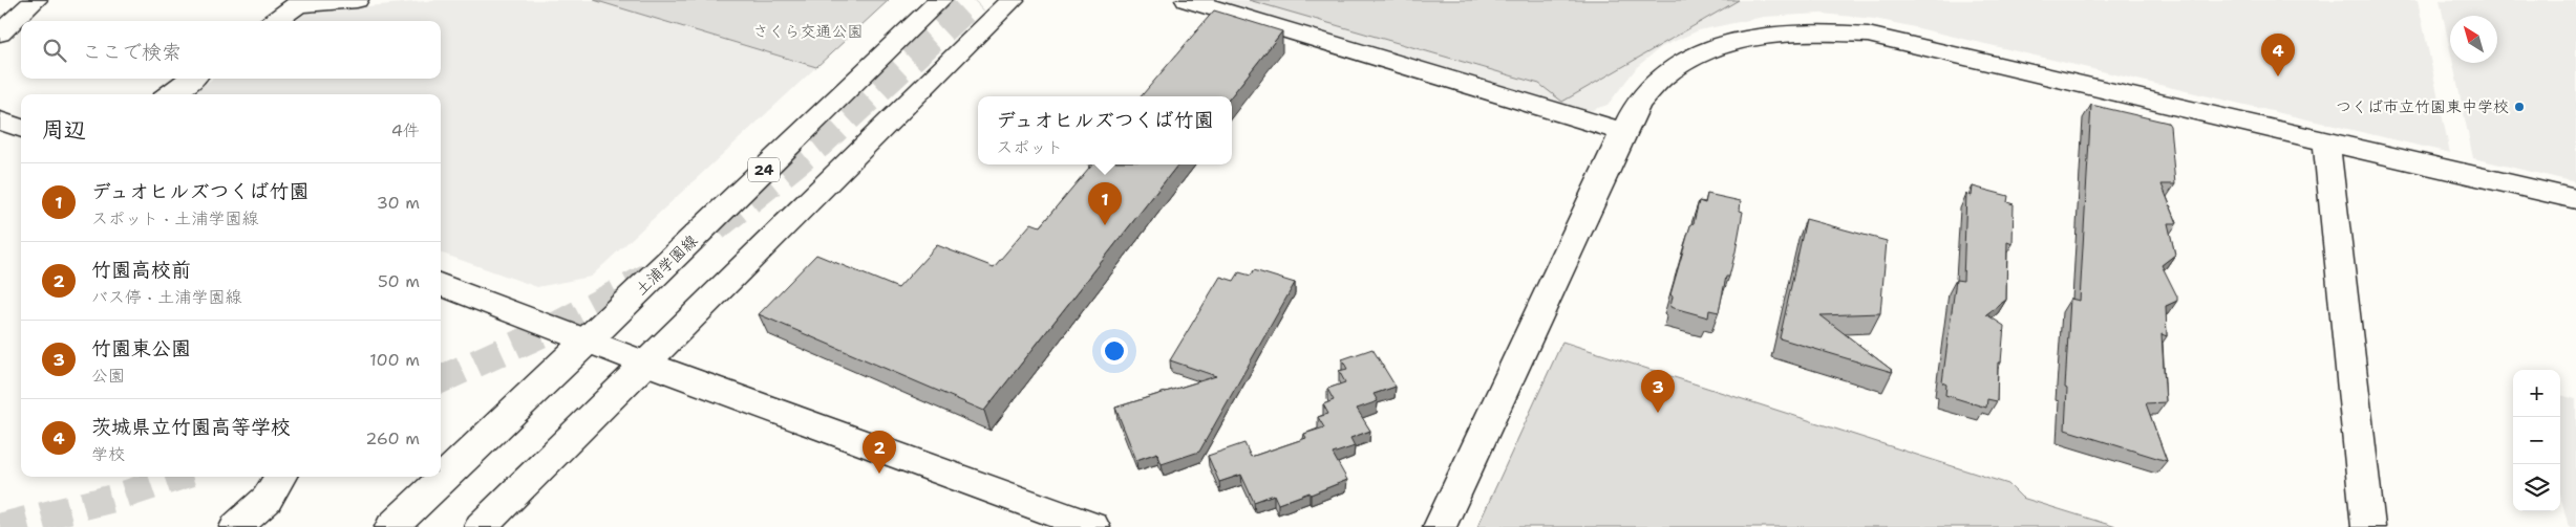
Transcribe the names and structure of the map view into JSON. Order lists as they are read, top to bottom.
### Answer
{
  "streets": {
    "street": ["24", "土浦学園線"]
  },
  "parks": ["さくら交通公園"],
  "places": ["つくば市立竹園東中学校"],
  "north": "top left",
  "page": {
    "search": "ここで検索",
    "pins": [
      "4",
      "1",
      "3",
      "2"
    ],
    "heading": ["周辺", "4件"],
    "popup": ["デュオヒルズつくば竹園", "スポット"],
    "list": [
      {
        "mark": "1",
        "name": "デュオヒルズつくば竹園",
        "note": "スポット · 土浦学園線",
        "value": "30 m"
      },
      {
        "mark": "2",
        "name": "竹園高校前",
        "note": "バス停 · 土浦学園線",
        "value": "50 m"
      },
      {
        "mark": "3",
        "name": "竹園東公園",
        "note": "公園",
        "value": "100 m"
      },
      {
        "mark": "4",
        "name": "茨城県立竹園高等学校",
        "note": "学校",
        "value": "260 m"
      }
    ],
    "map_buttons": ["+", "−"]
  }
}
